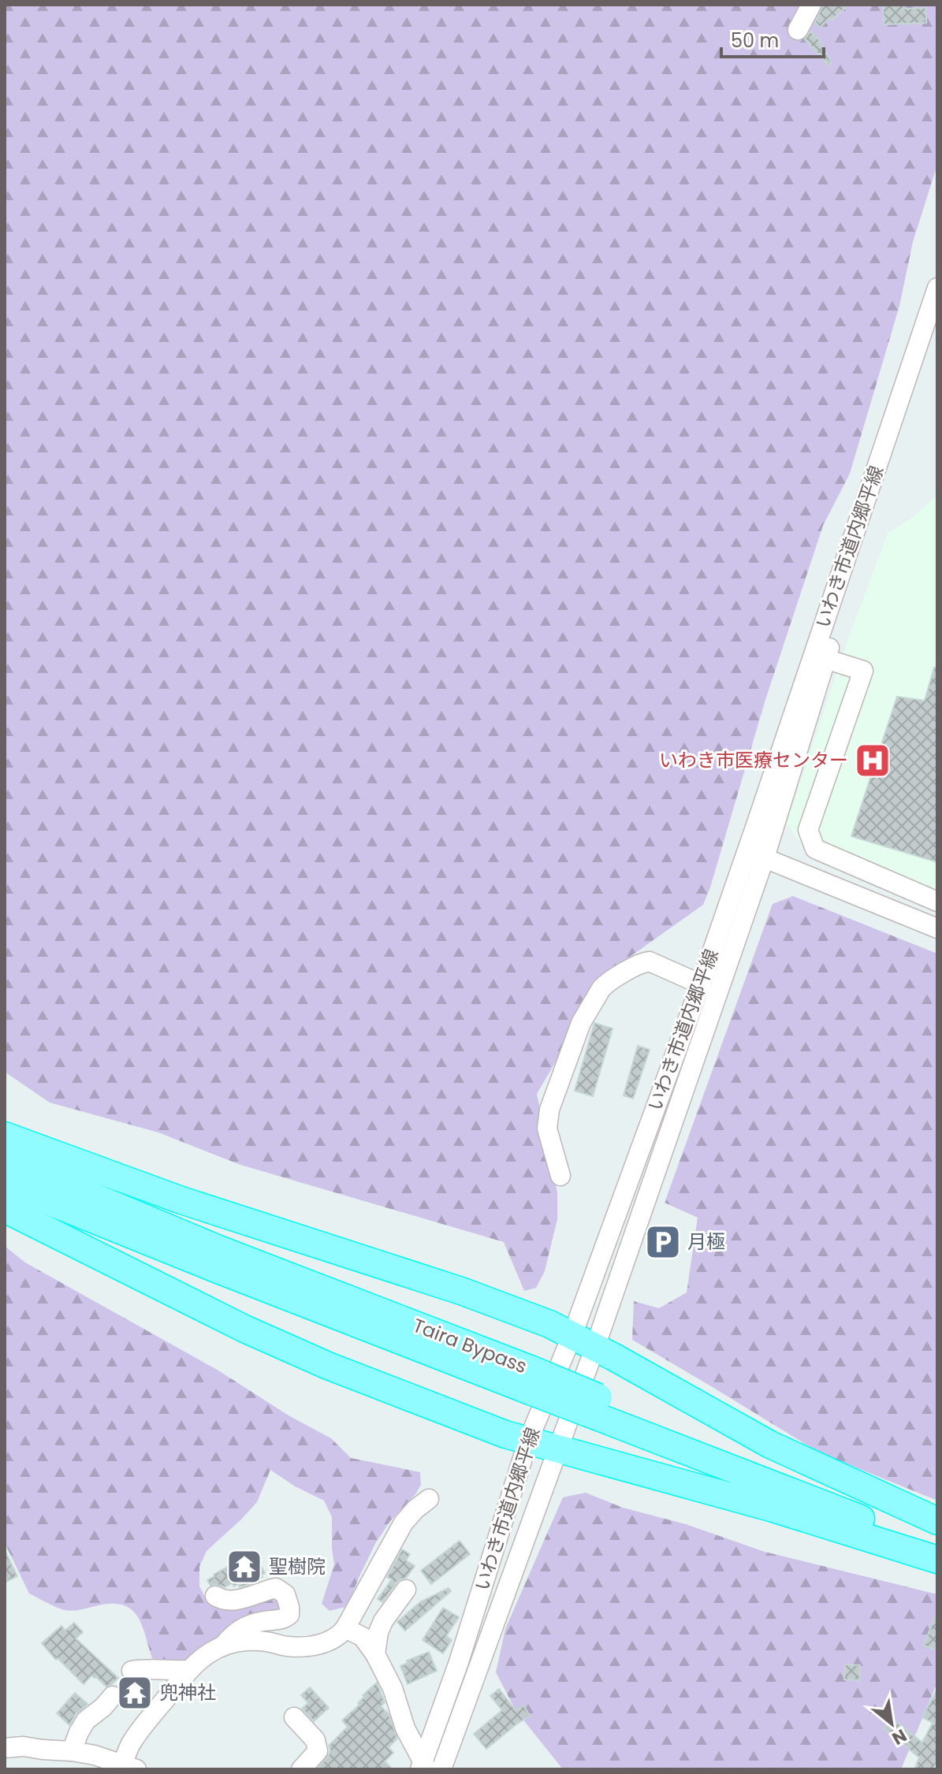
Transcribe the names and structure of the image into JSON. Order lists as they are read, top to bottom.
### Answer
{
  "streets": {
    "highway": ["Taira Bypass"],
    "street": ["いわき市道内郷平線"]
  },
  "places": {
    "hospital": ["いわき市医療センター"],
    "parking": ["月極"],
    "temple": ["聖樹院", "兜神社"]
  },
  "scale_bar": "50 m",
  "north": "bottom right"
}
